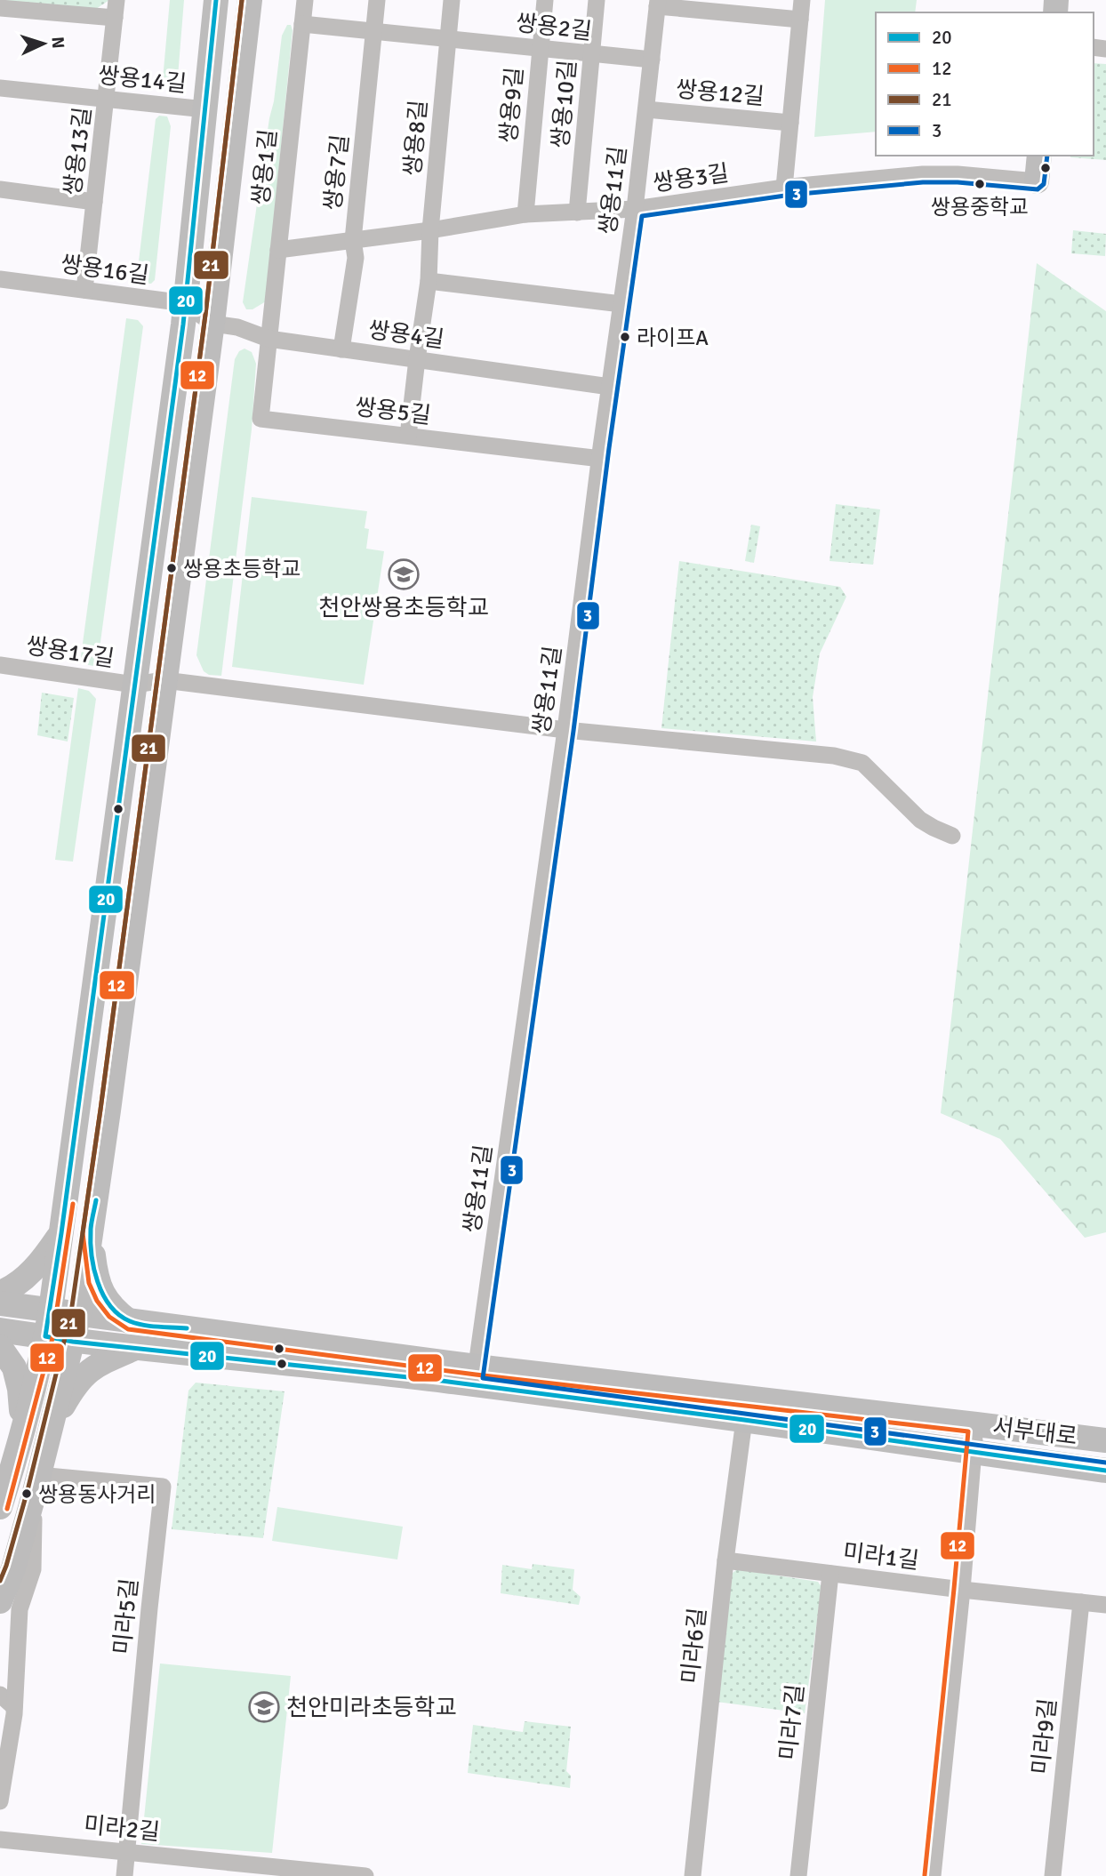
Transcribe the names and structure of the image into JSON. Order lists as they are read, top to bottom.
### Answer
{
  "streets": {
    "main road": ["서부대로"],
    "street": [
      "쌍용2길",
      "쌍용14길",
      "쌍용12길",
      "쌍용10길",
      "쌍용9길",
      "쌍용8길",
      "쌍용13길",
      "쌍용1길",
      "쌍용7길",
      "쌍용3길",
      "쌍용11길",
      "쌍용16길",
      "쌍용4길",
      "쌍용5길",
      "쌍용17길",
      "미라1길",
      "미라5길",
      "미라6길",
      "미라7길",
      "미라9길",
      "미라2길"
    ]
  },
  "crossings": [
    ["쌍용2길", "쌍용10길"],
    ["쌍용2길", "쌍용9길"],
    ["쌍용2길", "쌍용8길"],
    ["쌍용2길", "쌍용1길"],
    ["쌍용2길", "쌍용7길"],
    ["쌍용2길", "쌍용11길"],
    ["쌍용14길", "쌍용13길"],
    ["쌍용12길", "쌍용3길"],
    ["쌍용12길", "쌍용11길"],
    ["쌍용10길", "쌍용3길"],
    ["쌍용9길", "쌍용3길"],
    ["쌍용8길", "쌍용3길"],
    ["쌍용8길", "쌍용4길"],
    ["쌍용8길", "쌍용5길"],
    ["쌍용13길", "쌍용16길"],
    ["쌍용1길", "쌍용3길"],
    ["쌍용1길", "쌍용4길"],
    ["쌍용1길", "쌍용5길"],
    ["쌍용7길", "쌍용3길"],
    ["쌍용7길", "쌍용4길"],
    ["쌍용3길", "쌍용11길"],
    ["쌍용11길", "쌍용4길"],
    ["쌍용11길", "쌍용5길"],
    ["쌍용11길", "쌍용17길"],
    ["쌍용11길", "서부대로"],
    ["쌍용16길", "쌍용4길"],
    ["쌍용4길", "쌍용5길"],
    ["서부대로", "미라6길"],
    ["미라1길", "미라6길"],
    ["미라1길", "미라7길"],
    ["미라1길", "미라9길"],
    ["미라5길", "미라2길"]
  ],
  "places": {
    "other": [
      "쌍용중학교",
      "라이프A",
      "쌍용초등학교",
      "쌍용동사거리"
    ],
    "school or university": ["천안쌍용초등학교", "천안미라초등학교"]
  },
  "lines": [
    "transit line 20",
    "transit line 12",
    "transit line 21",
    "transit line 3"
  ],
  "legend": [
    "20",
    "12",
    "21",
    "3"
  ],
  "north": "right"
}
